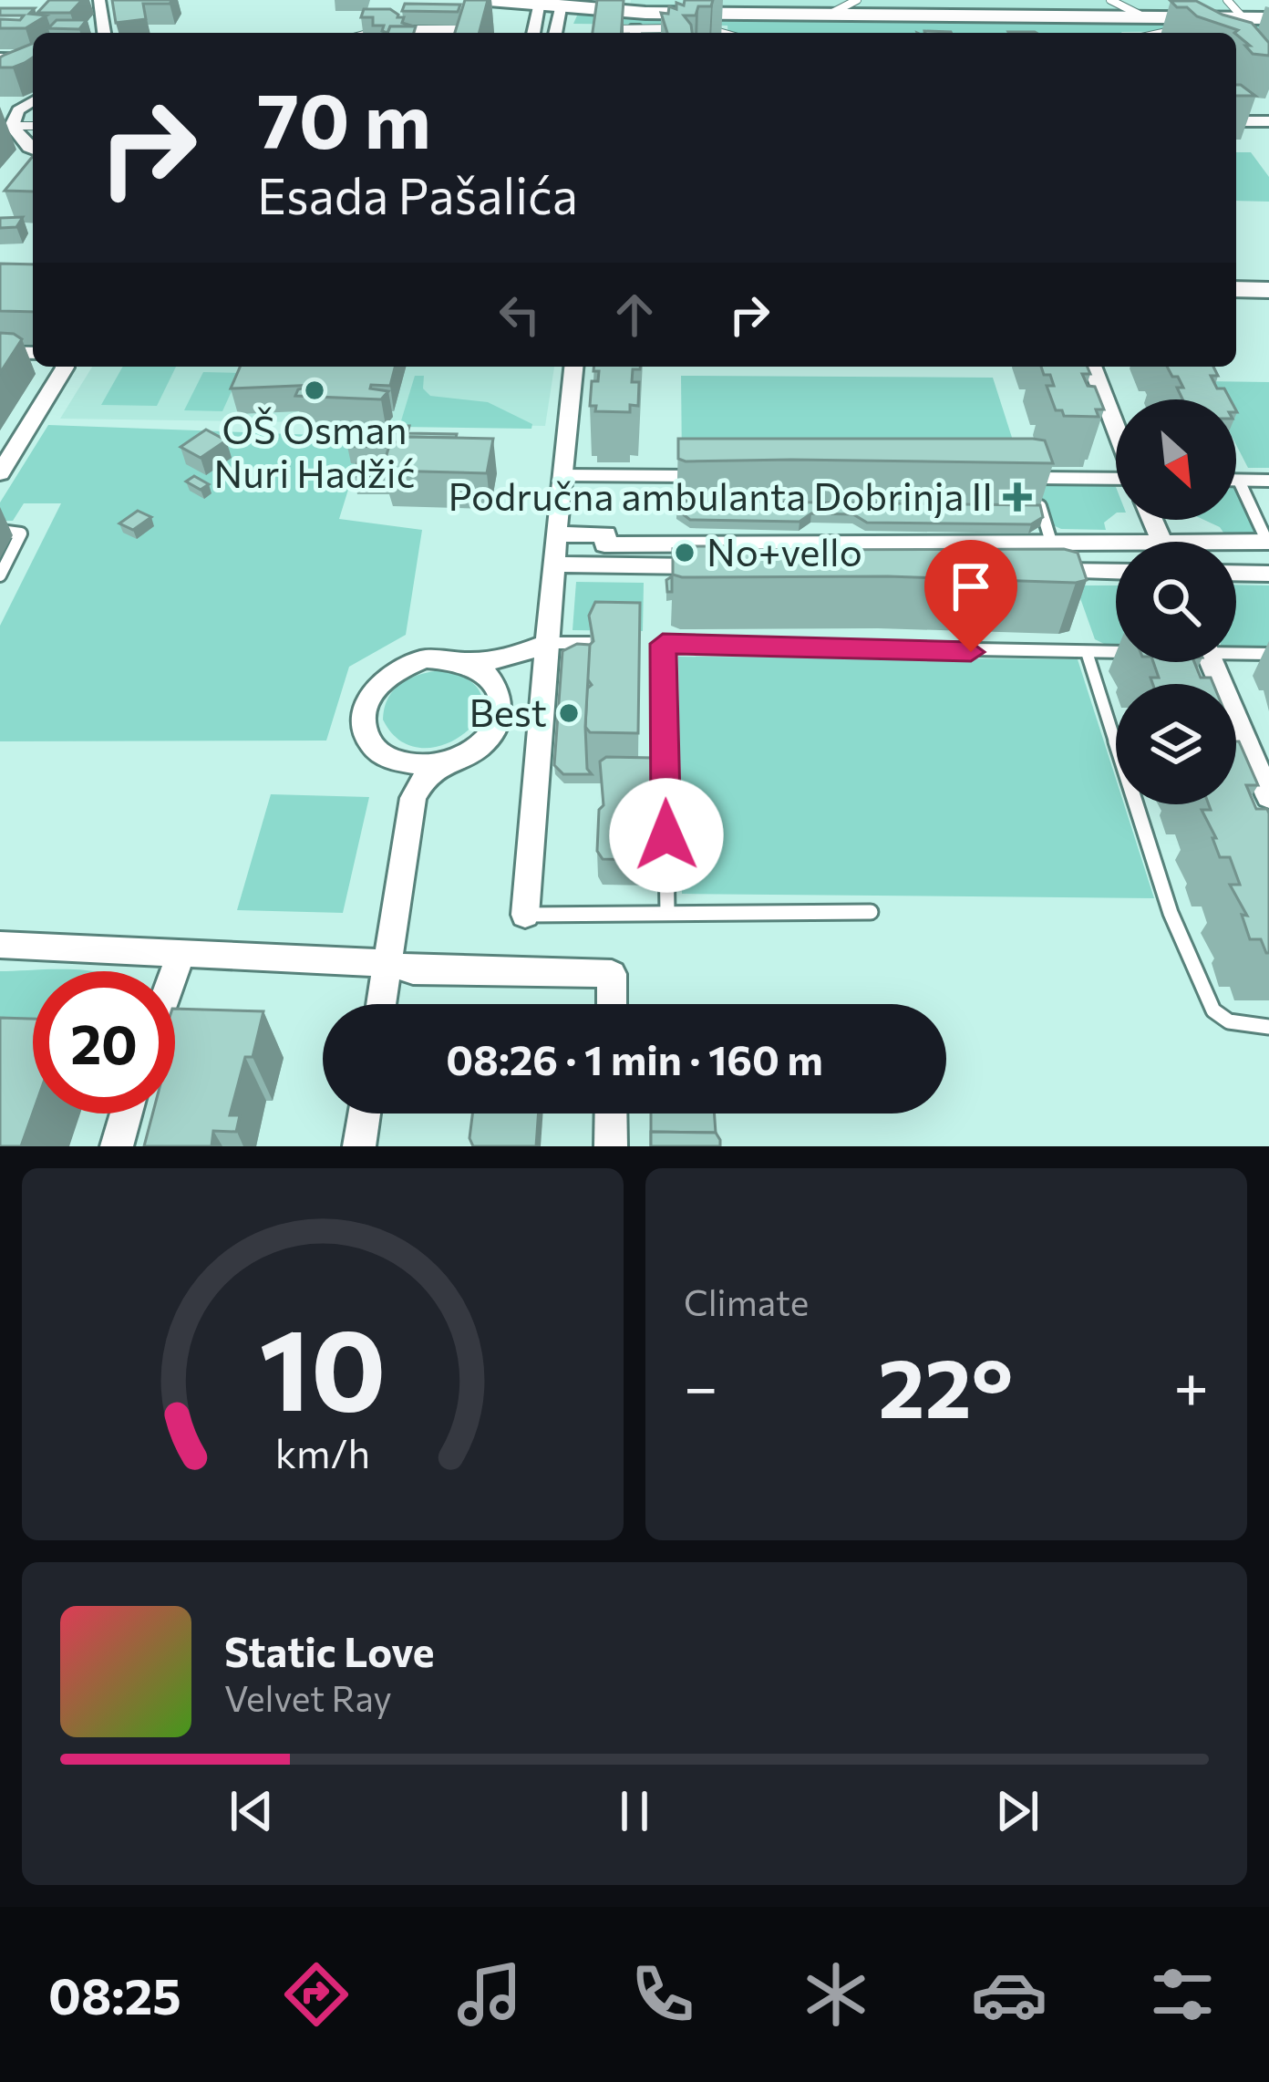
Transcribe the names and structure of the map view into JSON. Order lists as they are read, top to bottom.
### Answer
{
  "places": {
    "other": ["OŠ Osman Nuri Hadžić", "No+vello", "Best"],
    "health": ["Područna ambulanta Dobrinja II"]
  },
  "north": "bottom right",
  "page": {
    "turn": ["70 m", "Esada Pašalića"],
    "limit": "20",
    "trip": "08:26 · 1 min · 160 m",
    "tile": "Climate",
    "heat": ["−", "22°", "+"],
    "song": ["Static Love", "Velvet Ray"],
    "tabs": "08:25",
    "gauge": ["10", "km/h"]
  }
}
